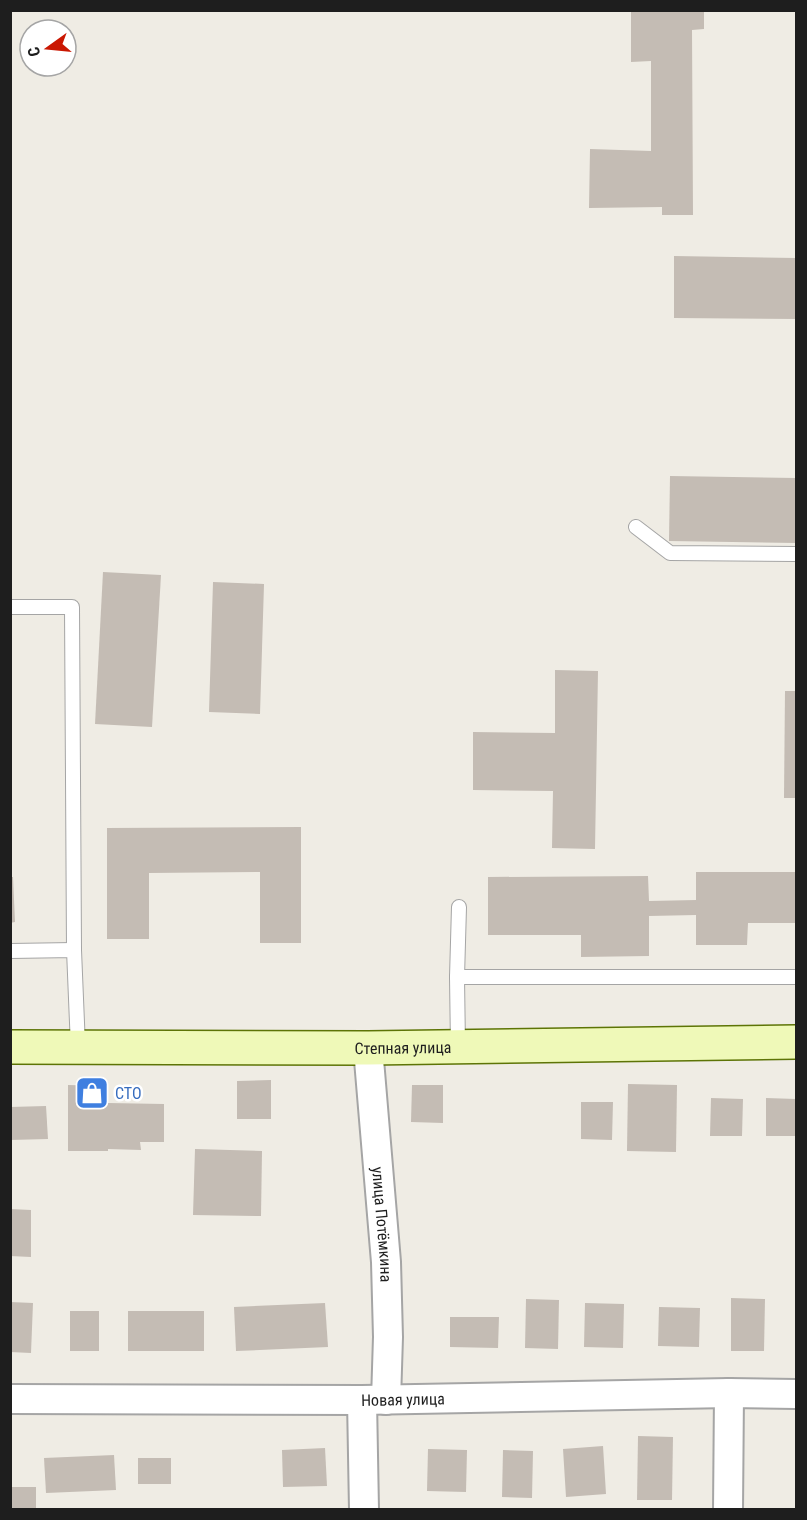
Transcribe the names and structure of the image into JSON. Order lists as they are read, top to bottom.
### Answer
{
  "streets": {
    "main road": ["Степная улица"],
    "street": ["улица Потёмкина", "Новая улица"]
  },
  "crossings": [
    ["Степная улица", "улица Потёмкина"],
    ["улица Потёмкина", "Новая улица"]
  ],
  "places": {
    "shop": ["СТО"]
  },
  "north": "left"
}
